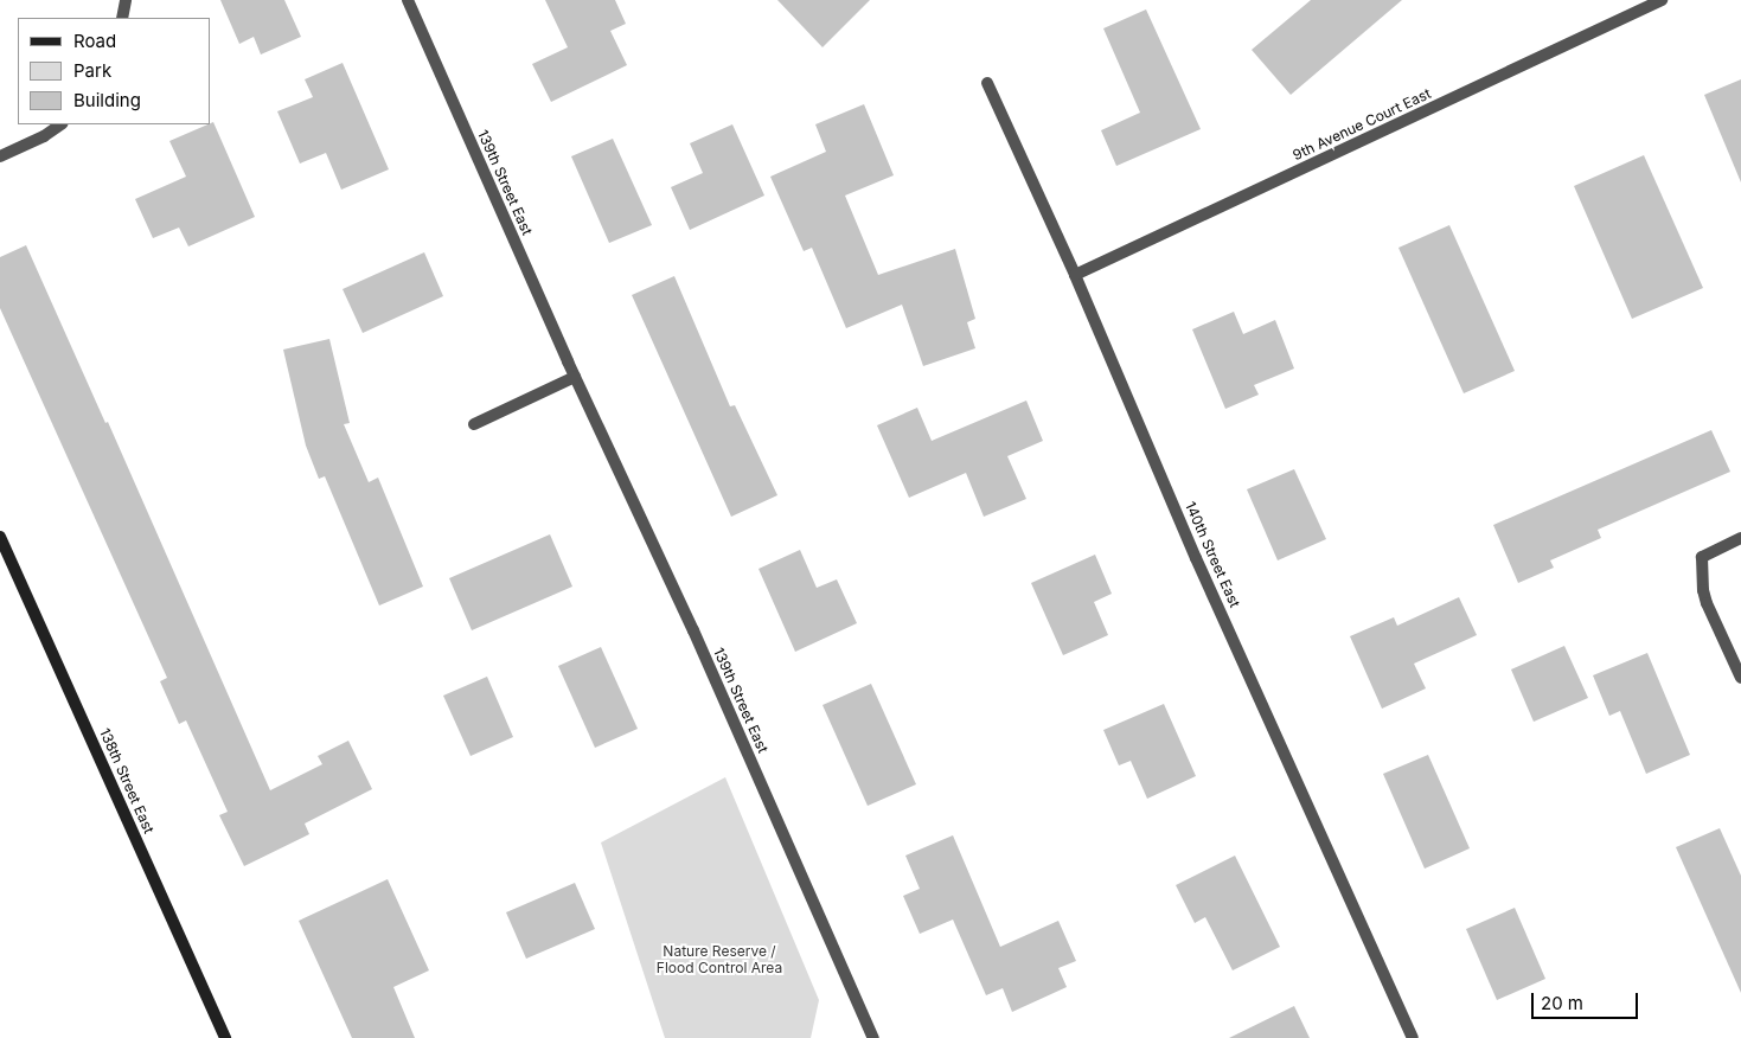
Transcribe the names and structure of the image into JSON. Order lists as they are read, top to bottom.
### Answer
{
  "streets": {
    "street": [
      "9th Avenue Court East",
      "139th Street East",
      "140th Street East",
      "138th Street East"
    ]
  },
  "crossings": [
    ["9th Avenue Court East", "140th Street East"]
  ],
  "parks": ["Nature Reserve / Flood Control Area"],
  "legend": ["Road", "Park", "Building"],
  "scale_bar": "20 m"
}
